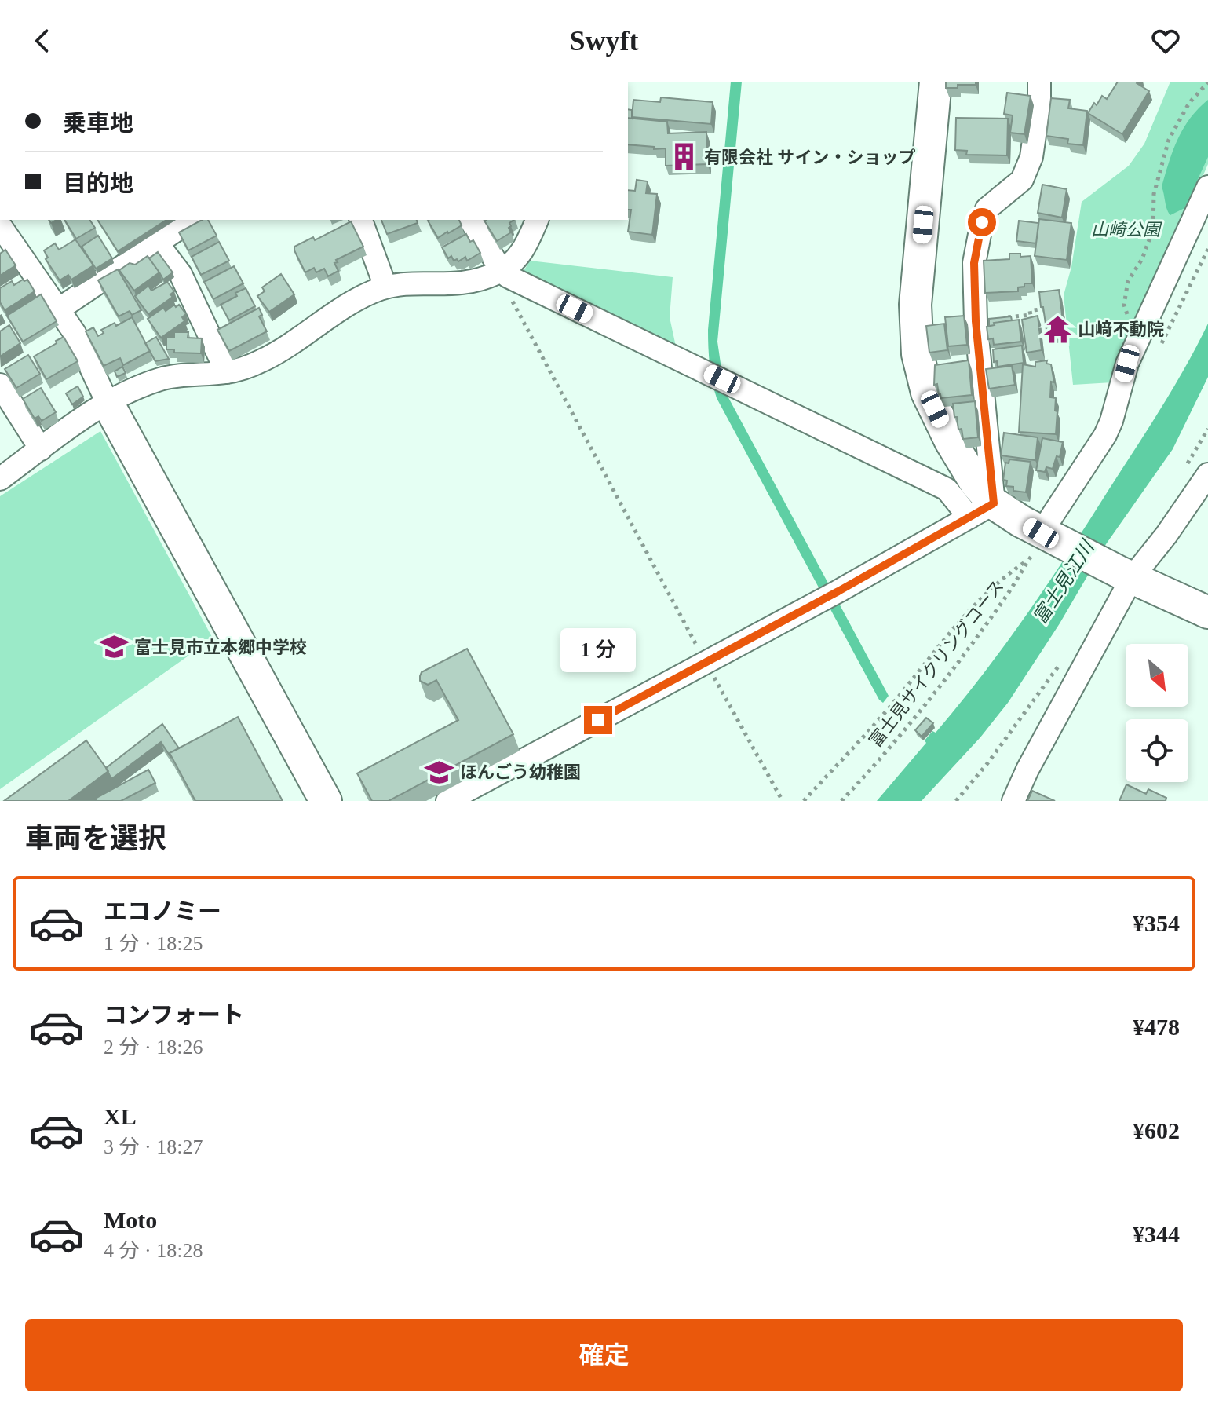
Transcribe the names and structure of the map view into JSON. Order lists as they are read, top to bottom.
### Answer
{
  "streets": {
    "path": ["富士見サイクリングコース"]
  },
  "water": ["富士見江川"],
  "parks": ["山崎公園"],
  "places": {
    "building": ["有限会社 サイン・ショップ"],
    "temple": ["山﨑不動院"],
    "school or university": ["富士見市立本郷中学校", "ほんごう幼稚園"]
  },
  "north": "bottom right",
  "page": {
    "header": "Swyft",
    "banner": ["乗車地", "目的地"],
    "bubble": "1 分",
    "heading": "車両を選択",
    "list": [
      {
        "name": "エコノミー",
        "note": "1 分 · 18:25",
        "value": "¥354"
      },
      {
        "name": "コンフォート",
        "note": "2 分 · 18:26",
        "value": "¥478"
      },
      {
        "name": "XL",
        "note": "3 分 · 18:27",
        "value": "¥602"
      },
      {
        "name": "Moto",
        "note": "4 分 · 18:28",
        "value": "¥344"
      }
    ],
    "buttons": "確定"
  }
}
